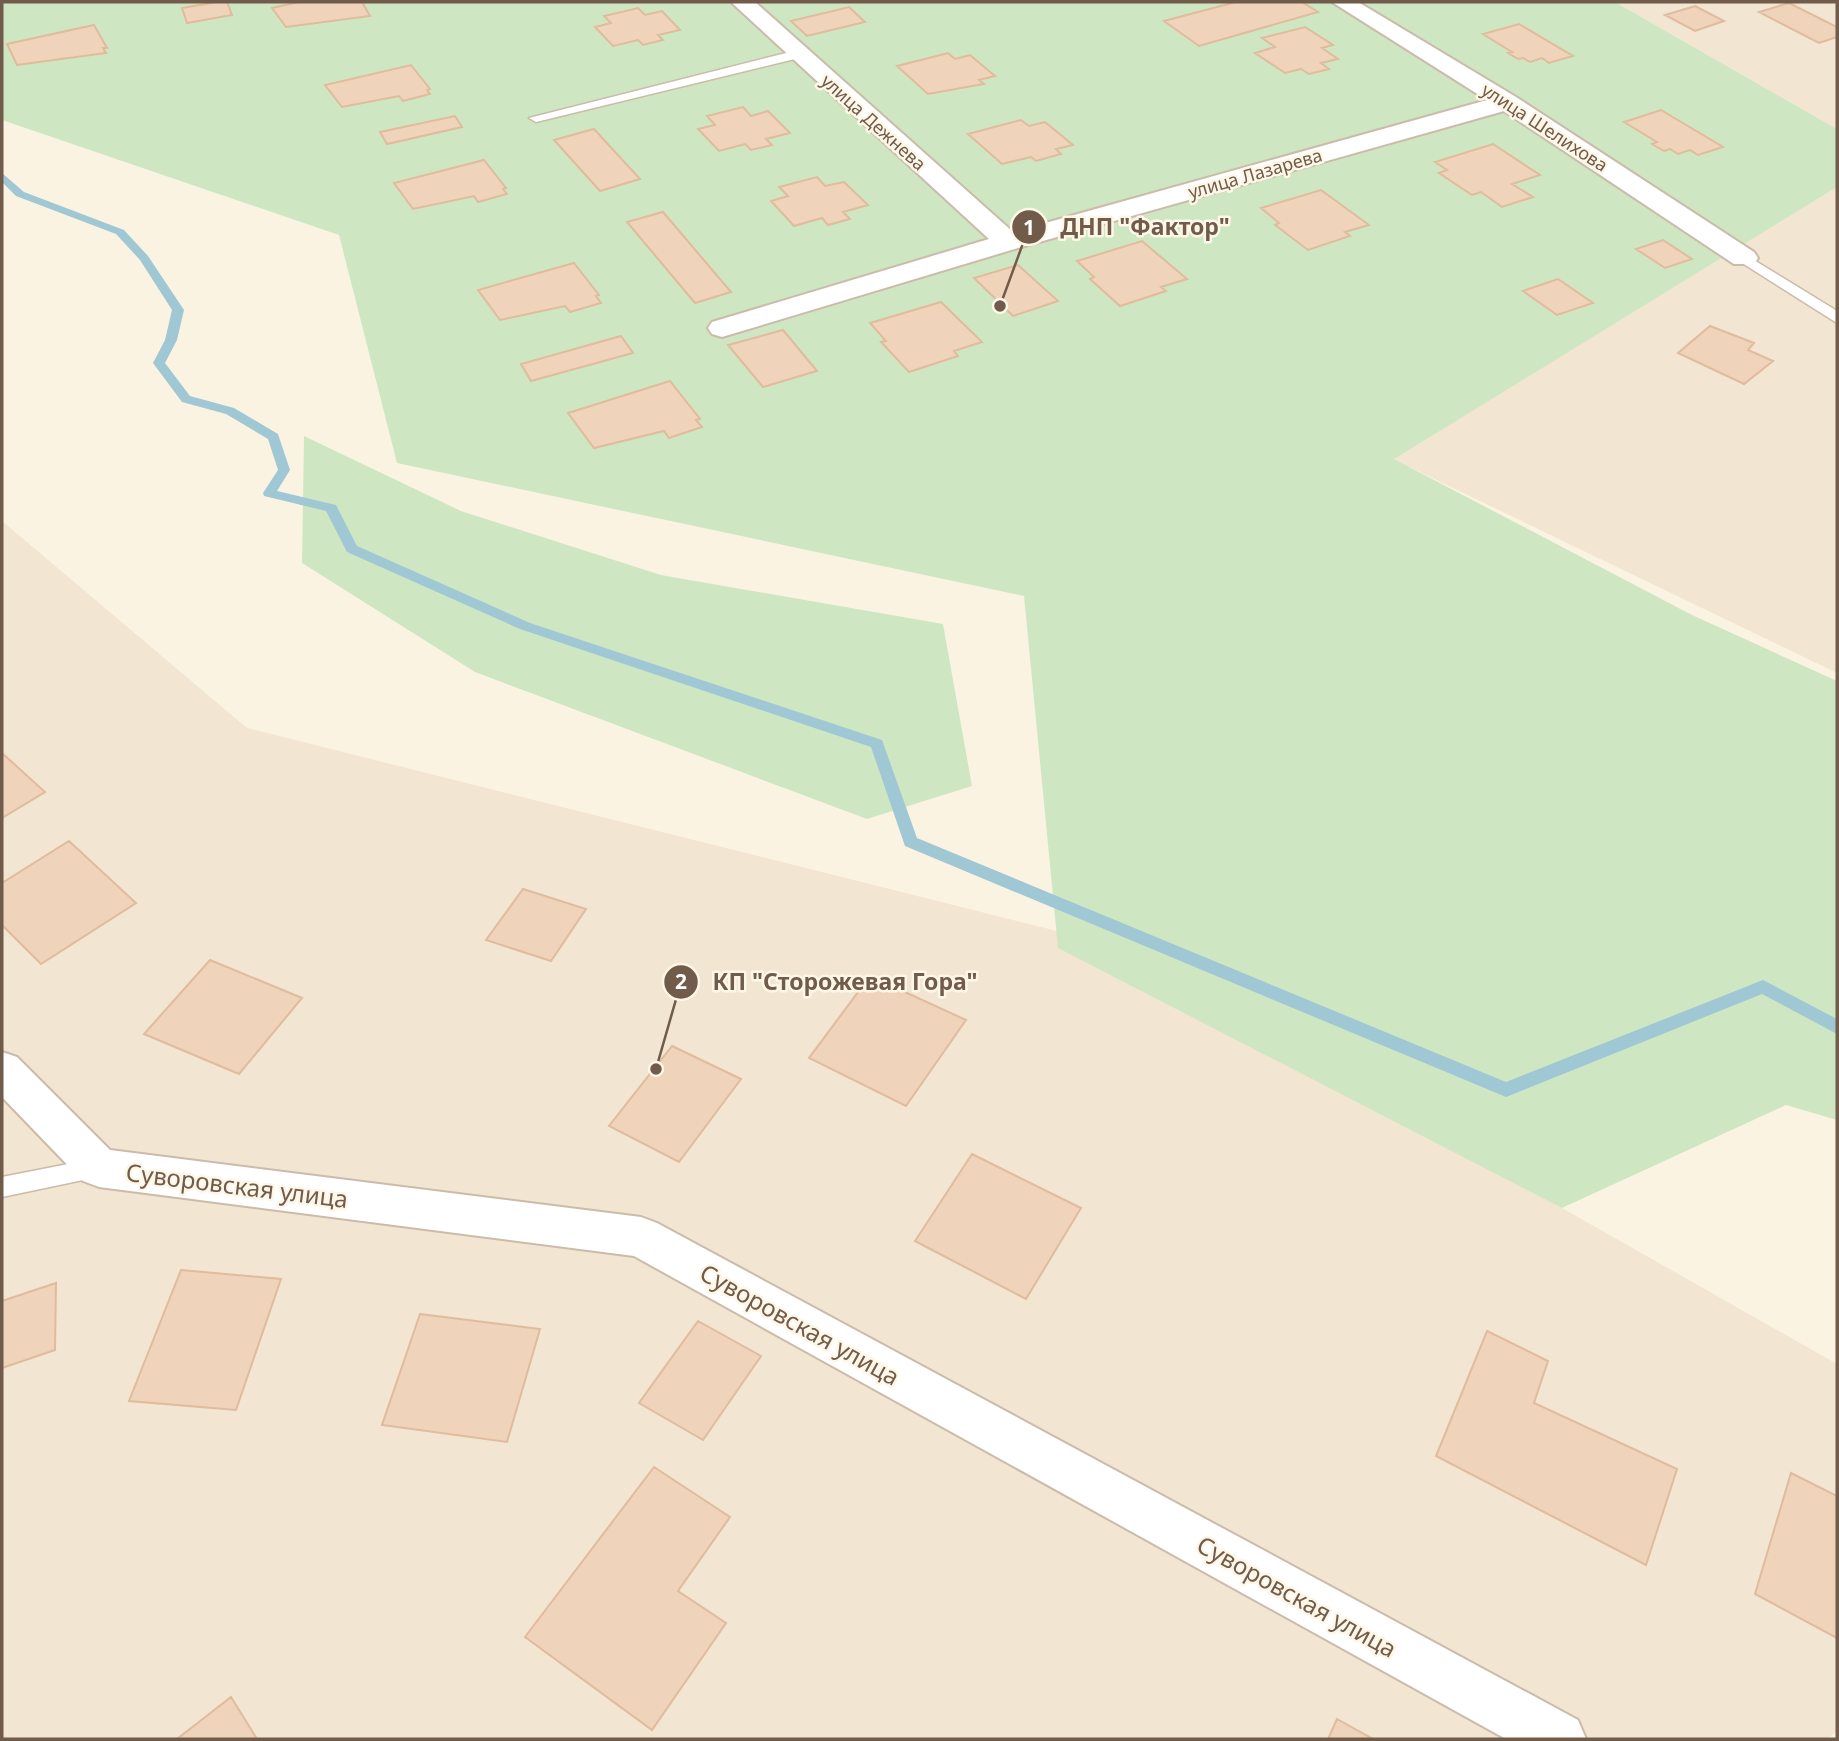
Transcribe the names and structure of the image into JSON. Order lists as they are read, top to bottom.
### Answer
{
  "streets": {
    "street": [
      "улица Дежнева",
      "улица Шелихова",
      "улица Лазарева",
      "Суворовская улица"
    ]
  },
  "crossings": [
    ["улица Дежнева", "улица Лазарева"],
    ["улица Шелихова", "улица Лазарева"]
  ],
  "places": ["ДНП \"Фактор\"", "КП \"Сторожевая Гора\""]
}
